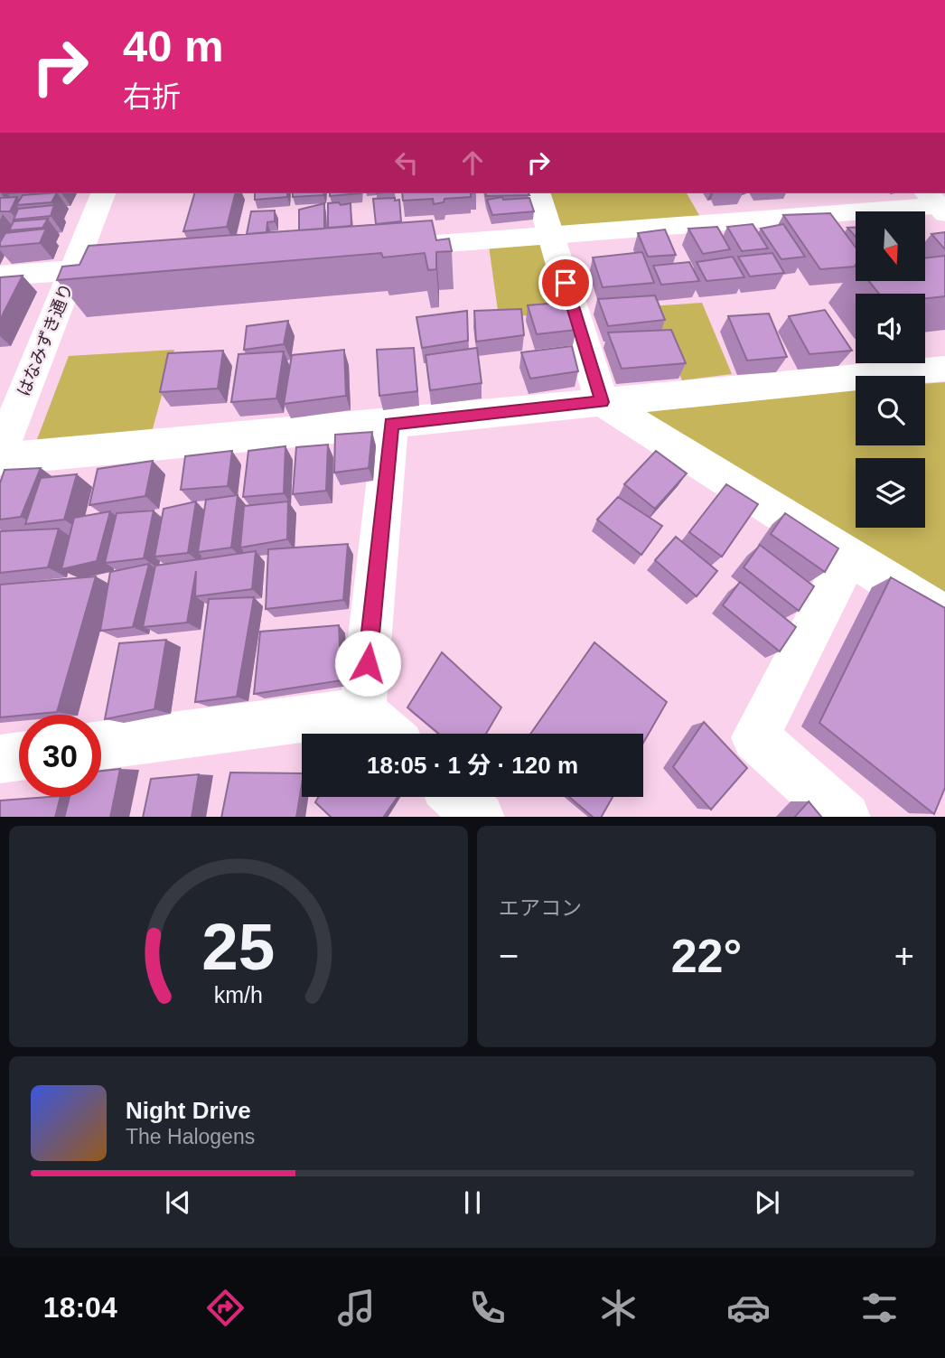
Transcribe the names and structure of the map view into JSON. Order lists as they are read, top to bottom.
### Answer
{
  "streets": {
    "street": ["はなみずき通り"]
  },
  "north": "bottom",
  "page": {
    "turn": ["40 m", "右折"],
    "limit": "30",
    "trip": "18:05 · 1 分 · 120 m",
    "tile": "エアコン",
    "heat": ["−", "22°", "+"],
    "song": ["Night Drive", "The Halogens"],
    "tabs": "18:04",
    "gauge": ["25", "km/h"]
  }
}
